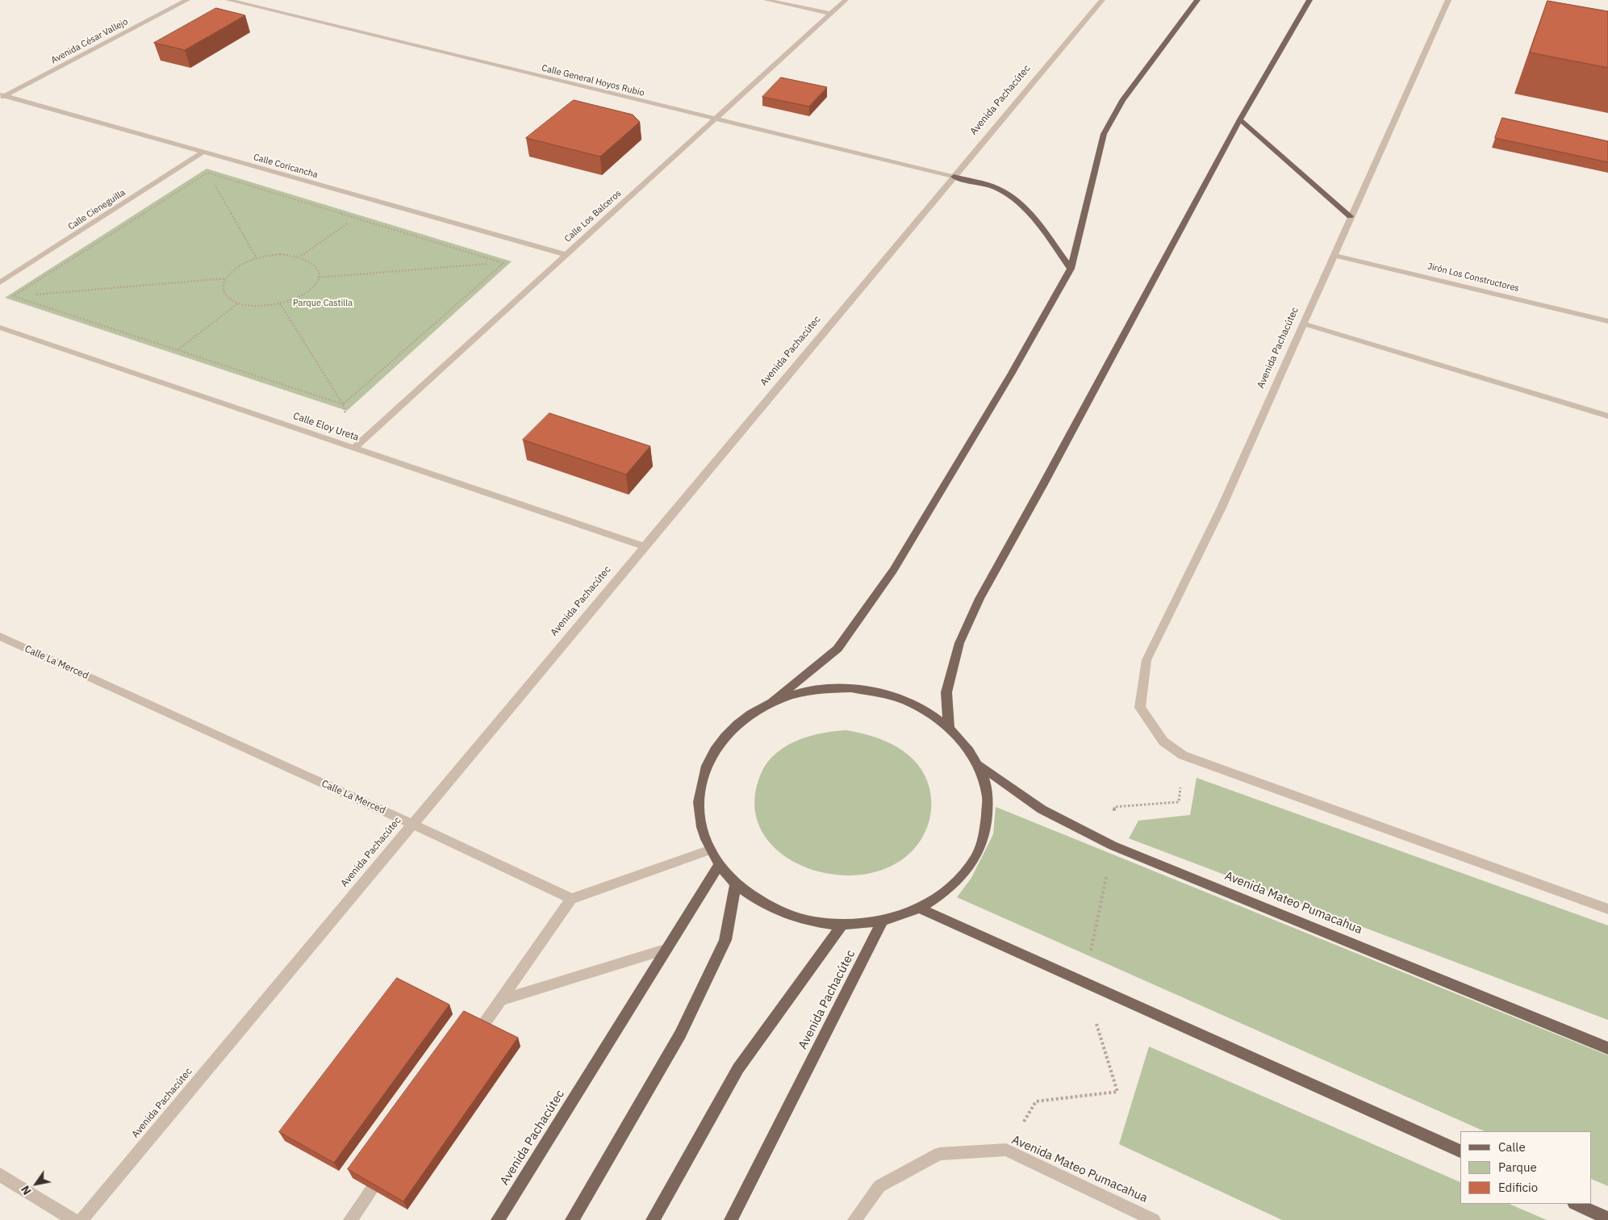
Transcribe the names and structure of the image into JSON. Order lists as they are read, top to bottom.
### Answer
{
  "streets": {
    "main road": ["Avenida Pachacútec", "Avenida Mateo Pumacahua"],
    "street": [
      "Avenida César Vallejo",
      "Calle General Hoyos Rubio",
      "Calle Coricancha",
      "Calle Cieneguilla",
      "Calle Los Balceros",
      "Jirón Los Constructores",
      "Calle Eloy Ureta",
      "Calle La Merced"
    ]
  },
  "crossings": [
    ["Avenida César Vallejo", "Calle Coricancha"],
    ["Calle General Hoyos Rubio", "Avenida Pachacútec"],
    ["Calle General Hoyos Rubio", "Calle Los Balceros"],
    ["Avenida Pachacútec", "Jirón Los Constructores"],
    ["Avenida Pachacútec", "Calle Eloy Ureta"],
    ["Avenida Pachacútec", "Calle La Merced"],
    ["Calle Coricancha", "Calle Cieneguilla"],
    ["Calle Coricancha", "Calle Los Balceros"],
    ["Calle Los Balceros", "Calle Eloy Ureta"]
  ],
  "parks": ["Parque Castilla"],
  "legend": ["Calle", "Parque", "Edificio"],
  "north": "bottom left"
}
